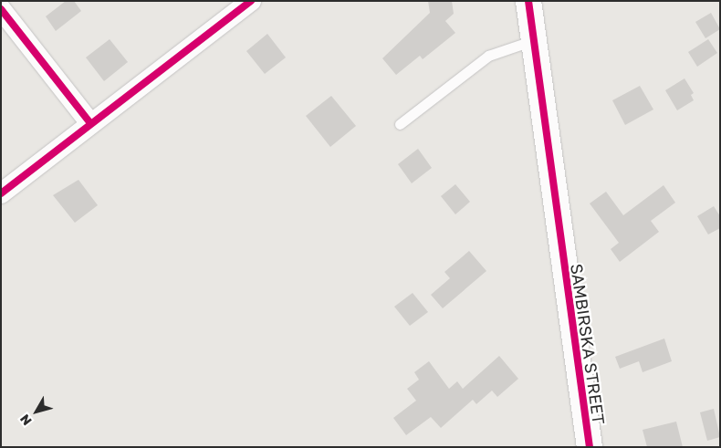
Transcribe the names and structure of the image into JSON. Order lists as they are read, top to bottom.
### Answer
{
  "streets": {
    "main road": ["SAMBIRSKA STREET"]
  },
  "north": "bottom left"
}
